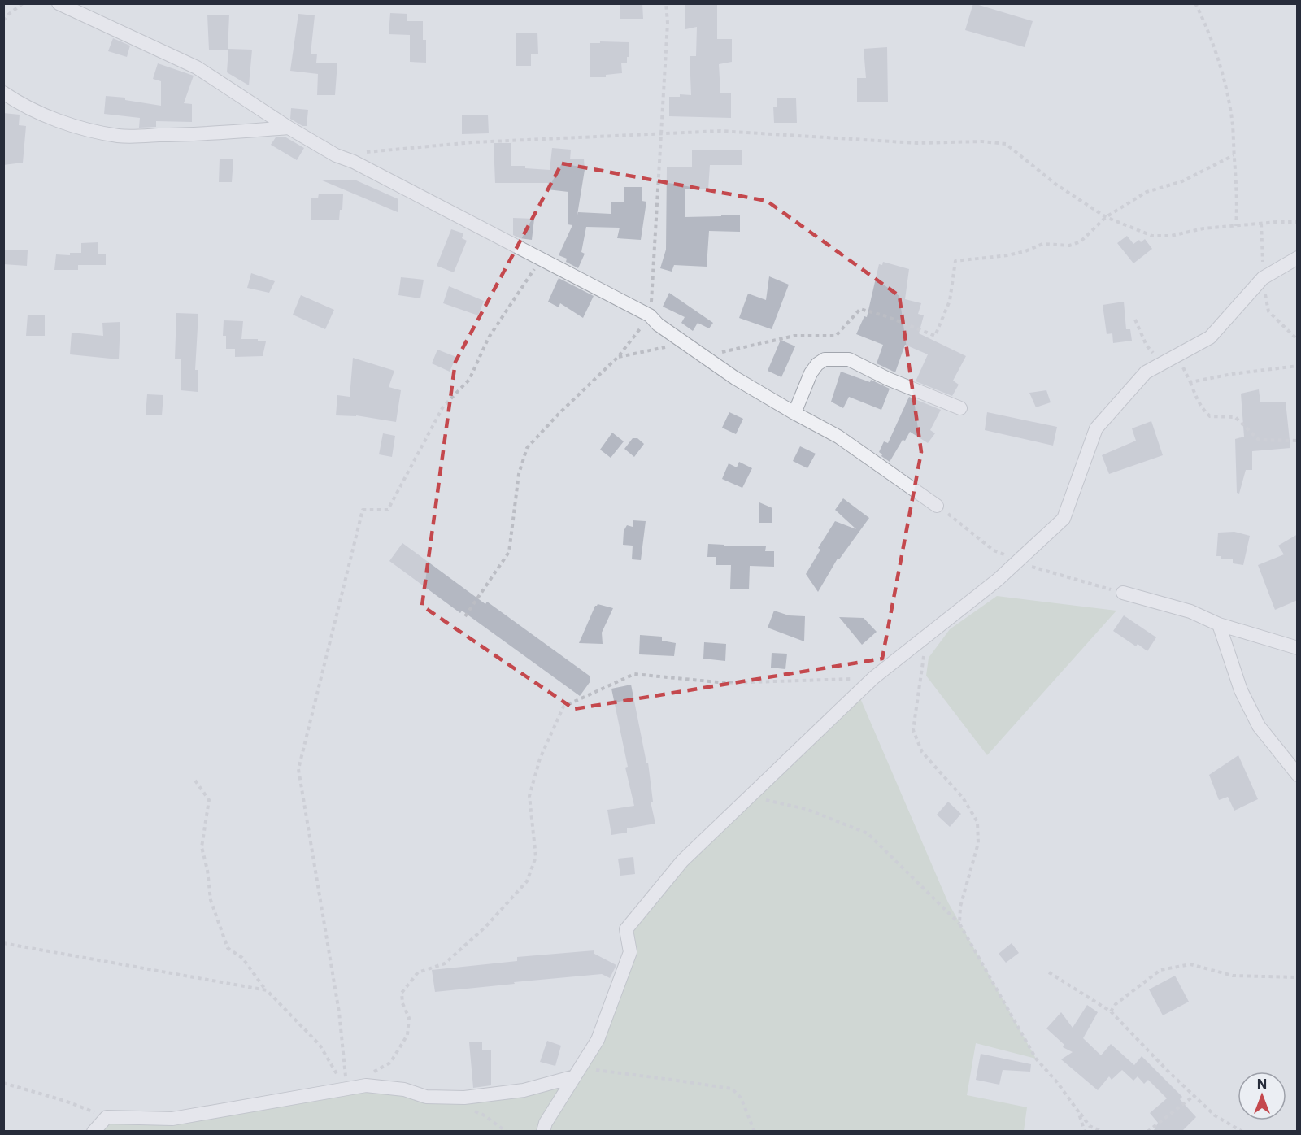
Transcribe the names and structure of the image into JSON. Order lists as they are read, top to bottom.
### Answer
{
  "north": "top"
}
